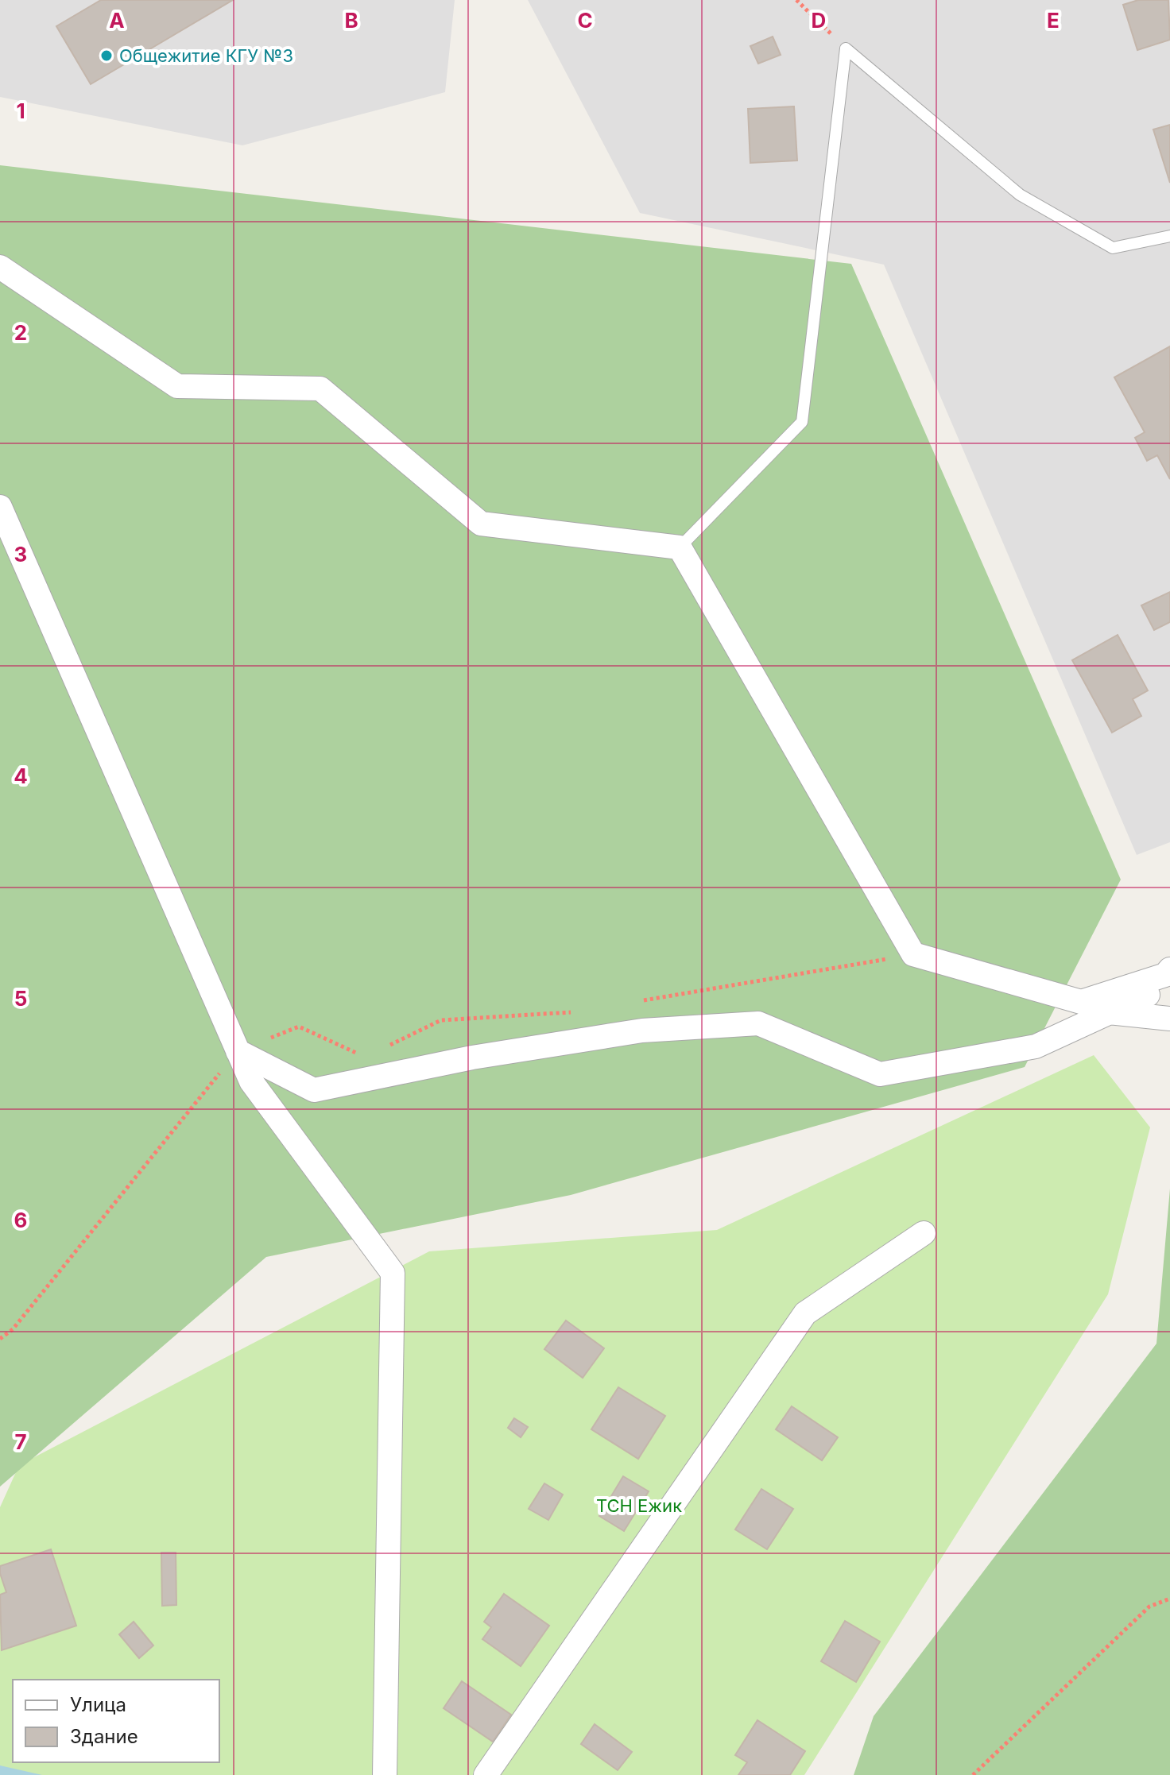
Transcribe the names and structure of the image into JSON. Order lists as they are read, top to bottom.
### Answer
{
  "parks": ["ТСН Ежик"],
  "places": ["Общежитие КГУ №3"],
  "legend": ["Улица", "Здание"],
  "grid": {
    "columns": [
      "A",
      "B",
      "C",
      "D",
      "E"
    ],
    "rows": [
      "1",
      "2",
      "3",
      "4",
      "5",
      "6",
      "7"
    ]
  }
}
